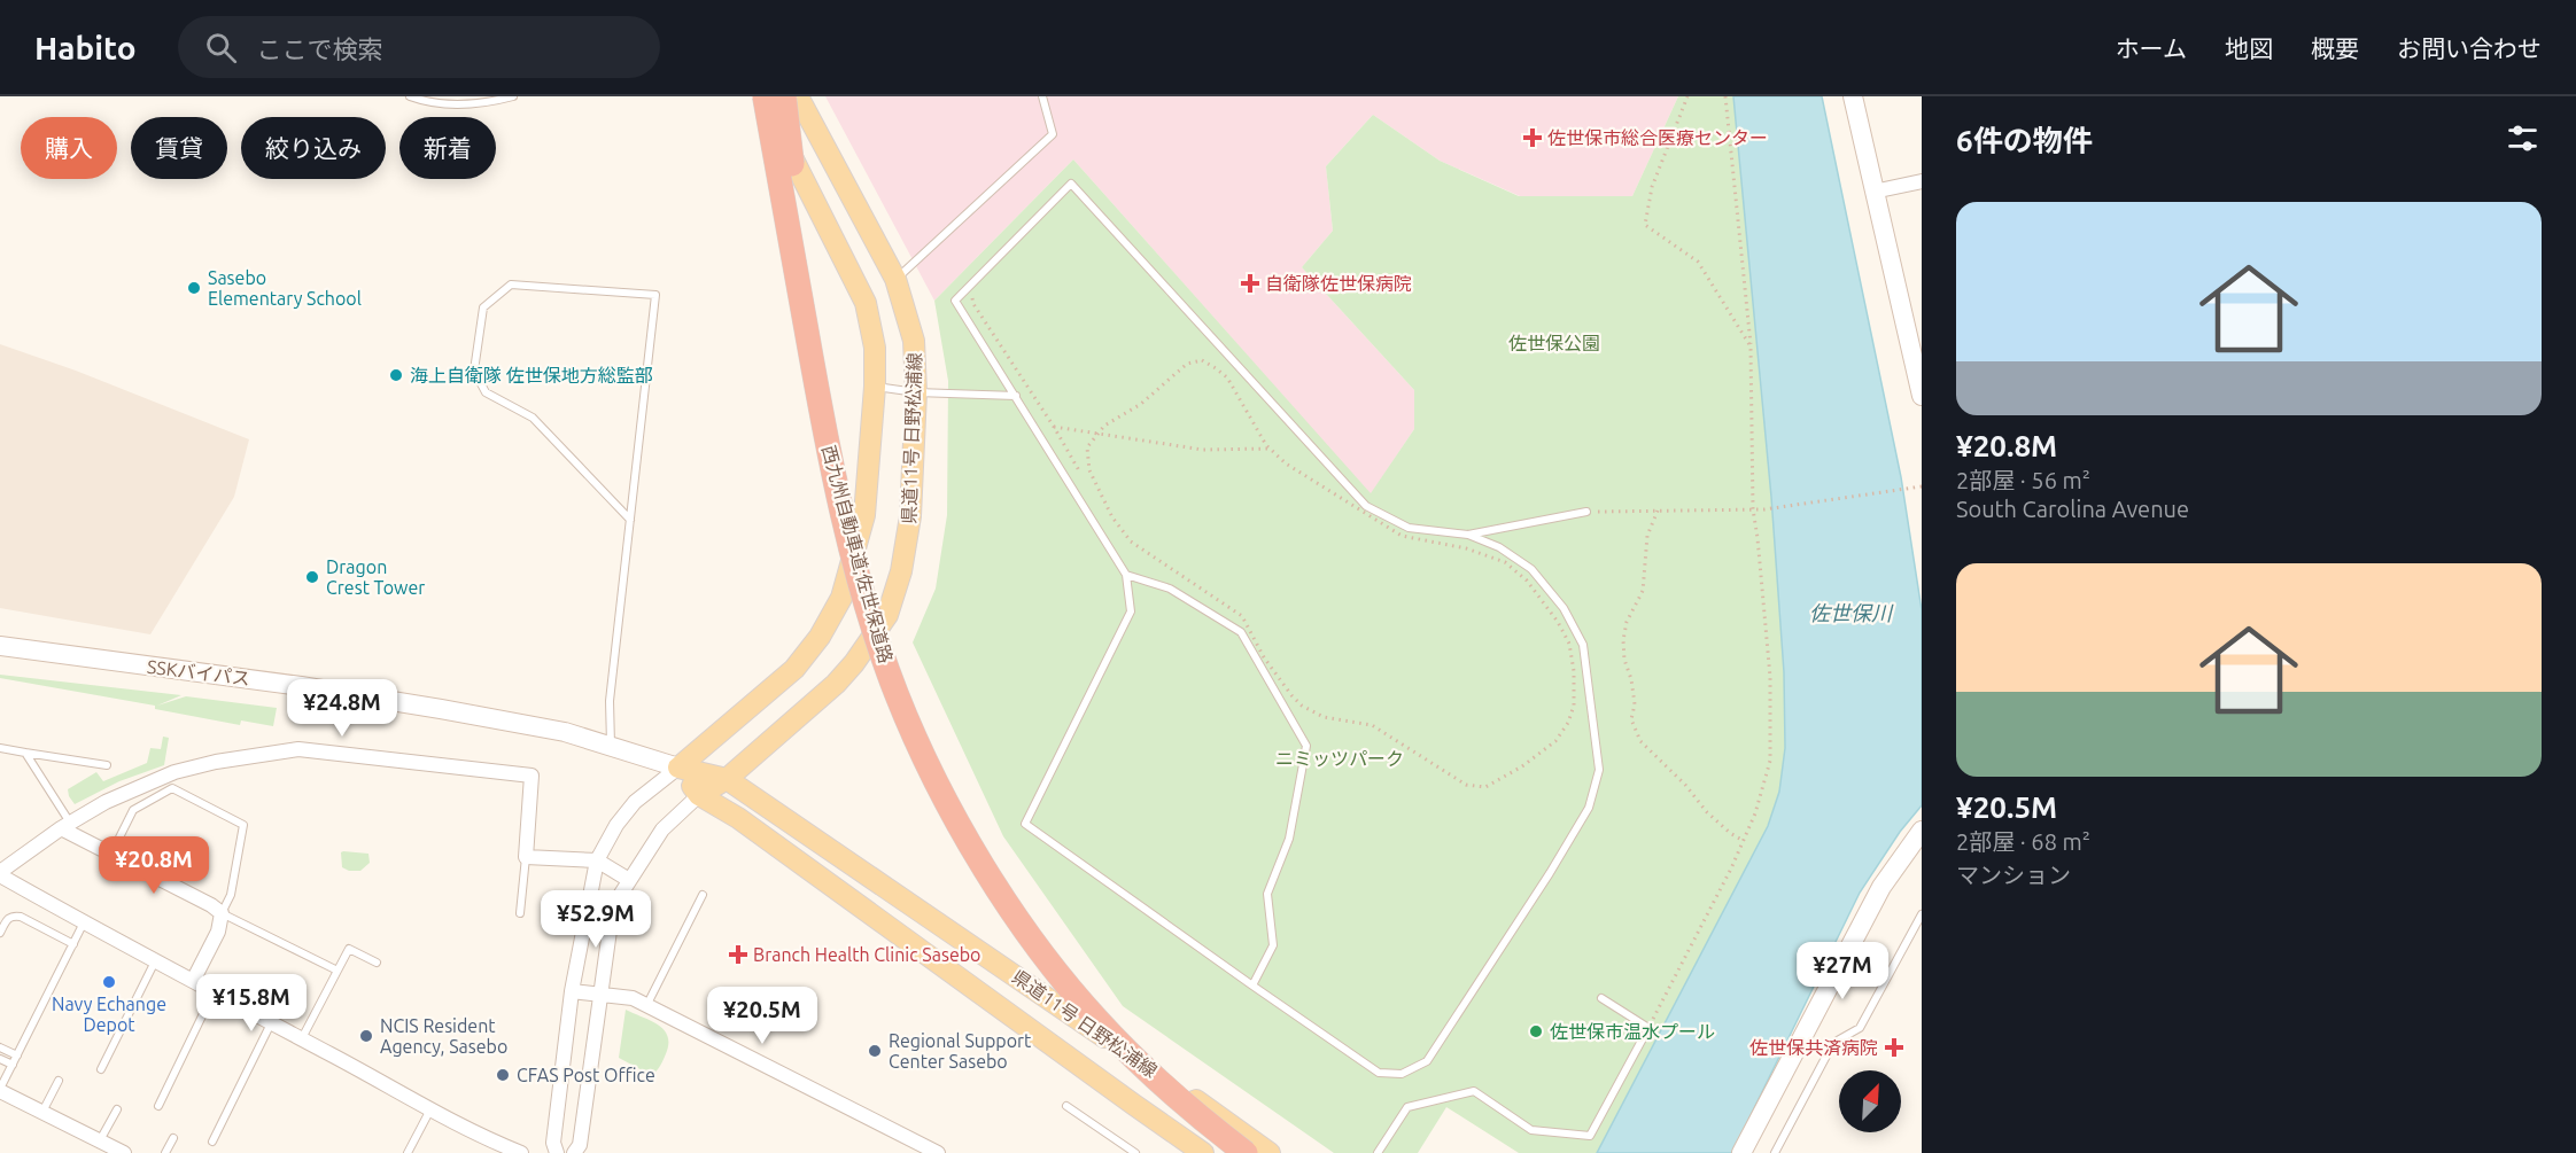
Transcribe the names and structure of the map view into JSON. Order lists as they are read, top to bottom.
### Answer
{
  "streets": {
    "highway": ["西九州自動車道;佐世保道路"],
    "main road": ["県道11号 日野松浦線"],
    "street": ["SSKバイパス"]
  },
  "crossings": [
    ["県道11号 日野松浦線", "西九州自動車道;佐世保道路"],
    ["県道11号 日野松浦線", "SSKバイパス"]
  ],
  "water": ["佐世保川"],
  "parks": ["佐世保公園", "ニミッツパーク"],
  "places": {
    "health": [
      "佐世保市総合医療センター",
      "自衛隊佐世保病院",
      "Branch Health Clinic Sasebo",
      "佐世保共済病院"
    ],
    "other": [
      "Sasebo Elementary School",
      "海上自衛隊 佐世保地方総監部",
      "Dragon Crest Tower",
      "Navy Echange Depot",
      "佐世保市温水プール",
      "NCIS Resident Agency, Sasebo",
      "Regional Support Center Sasebo",
      "CFAS Post Office"
    ]
  },
  "north": "top right",
  "page": {
    "header": "Habito",
    "search": "ここで検索",
    "nav": [
      "ホーム",
      "地図",
      "概要",
      "お問い合わせ"
    ],
    "heading": "6件の物件",
    "chip": [
      "購入",
      "賃貸",
      "絞り込み",
      "新着"
    ],
    "list": [
      {
        "name": "¥20.8M",
        "note": "2部屋 · 56 m² · South Carolina Avenue"
      },
      {
        "name": "¥20.5M",
        "note": "2部屋 · 68 m² · マンション"
      }
    ],
    "price": [
      "¥24.8M",
      "¥20.8M",
      "¥52.9M",
      "¥27M",
      "¥15.8M",
      "¥20.5M"
    ]
  }
}
